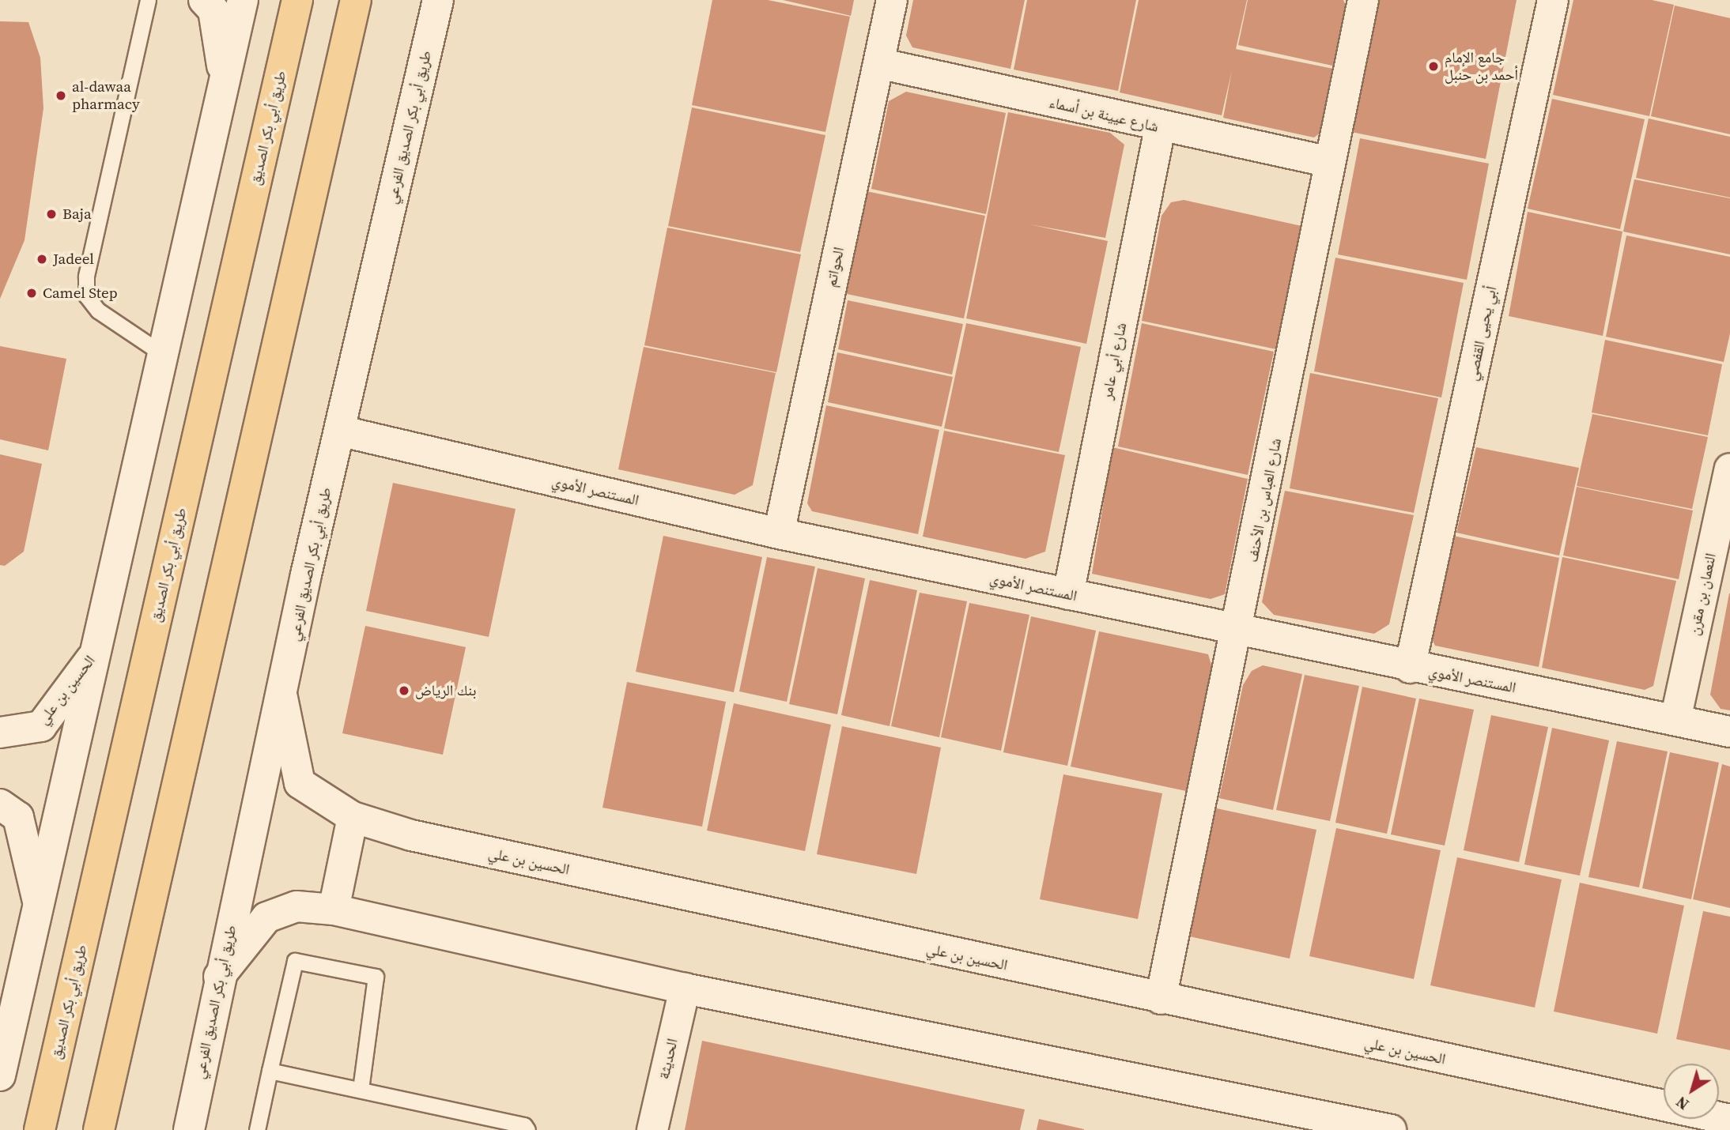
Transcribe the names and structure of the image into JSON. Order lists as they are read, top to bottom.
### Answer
{
  "streets": {
    "main road": ["طريق أبي بكر الصديق"],
    "street": [
      "شارع عيينة بن أسماء",
      "طريق أبي بكر الصديق الفرعي",
      "الحواتم",
      "أبي يحيى القفصي",
      "شارع أبي عامر",
      "المستنصر الأموي",
      "شارع العباس بن الأحنف",
      "النعمان بن مقرن",
      "الحسين بن علي",
      "الحديثة"
    ]
  },
  "crossings": [
    ["شارع عيينة بن أسماء", "الحواتم"],
    ["شارع عيينة بن أسماء", "شارع أبي عامر"],
    ["شارع عيينة بن أسماء", "شارع العباس بن الأحنف"],
    ["طريق أبي بكر الصديق الفرعي", "المستنصر الأموي"],
    ["طريق أبي بكر الصديق الفرعي", "الحسين بن علي"],
    ["الحواتم", "المستنصر الأموي"],
    ["أبي يحيى القفصي", "المستنصر الأموي"],
    ["شارع أبي عامر", "المستنصر الأموي"],
    ["المستنصر الأموي", "شارع العباس بن الأحنف"],
    ["المستنصر الأموي", "النعمان بن مقرن"],
    ["شارع العباس بن الأحنف", "الحسين بن علي"]
  ],
  "places": [
    "جامع الإمام أحمد بن حنبل",
    "al-dawaa pharmacy",
    "Baja",
    "Jadeel",
    "Camel Step",
    "بنك الرياض"
  ],
  "north": "bottom left"
}
